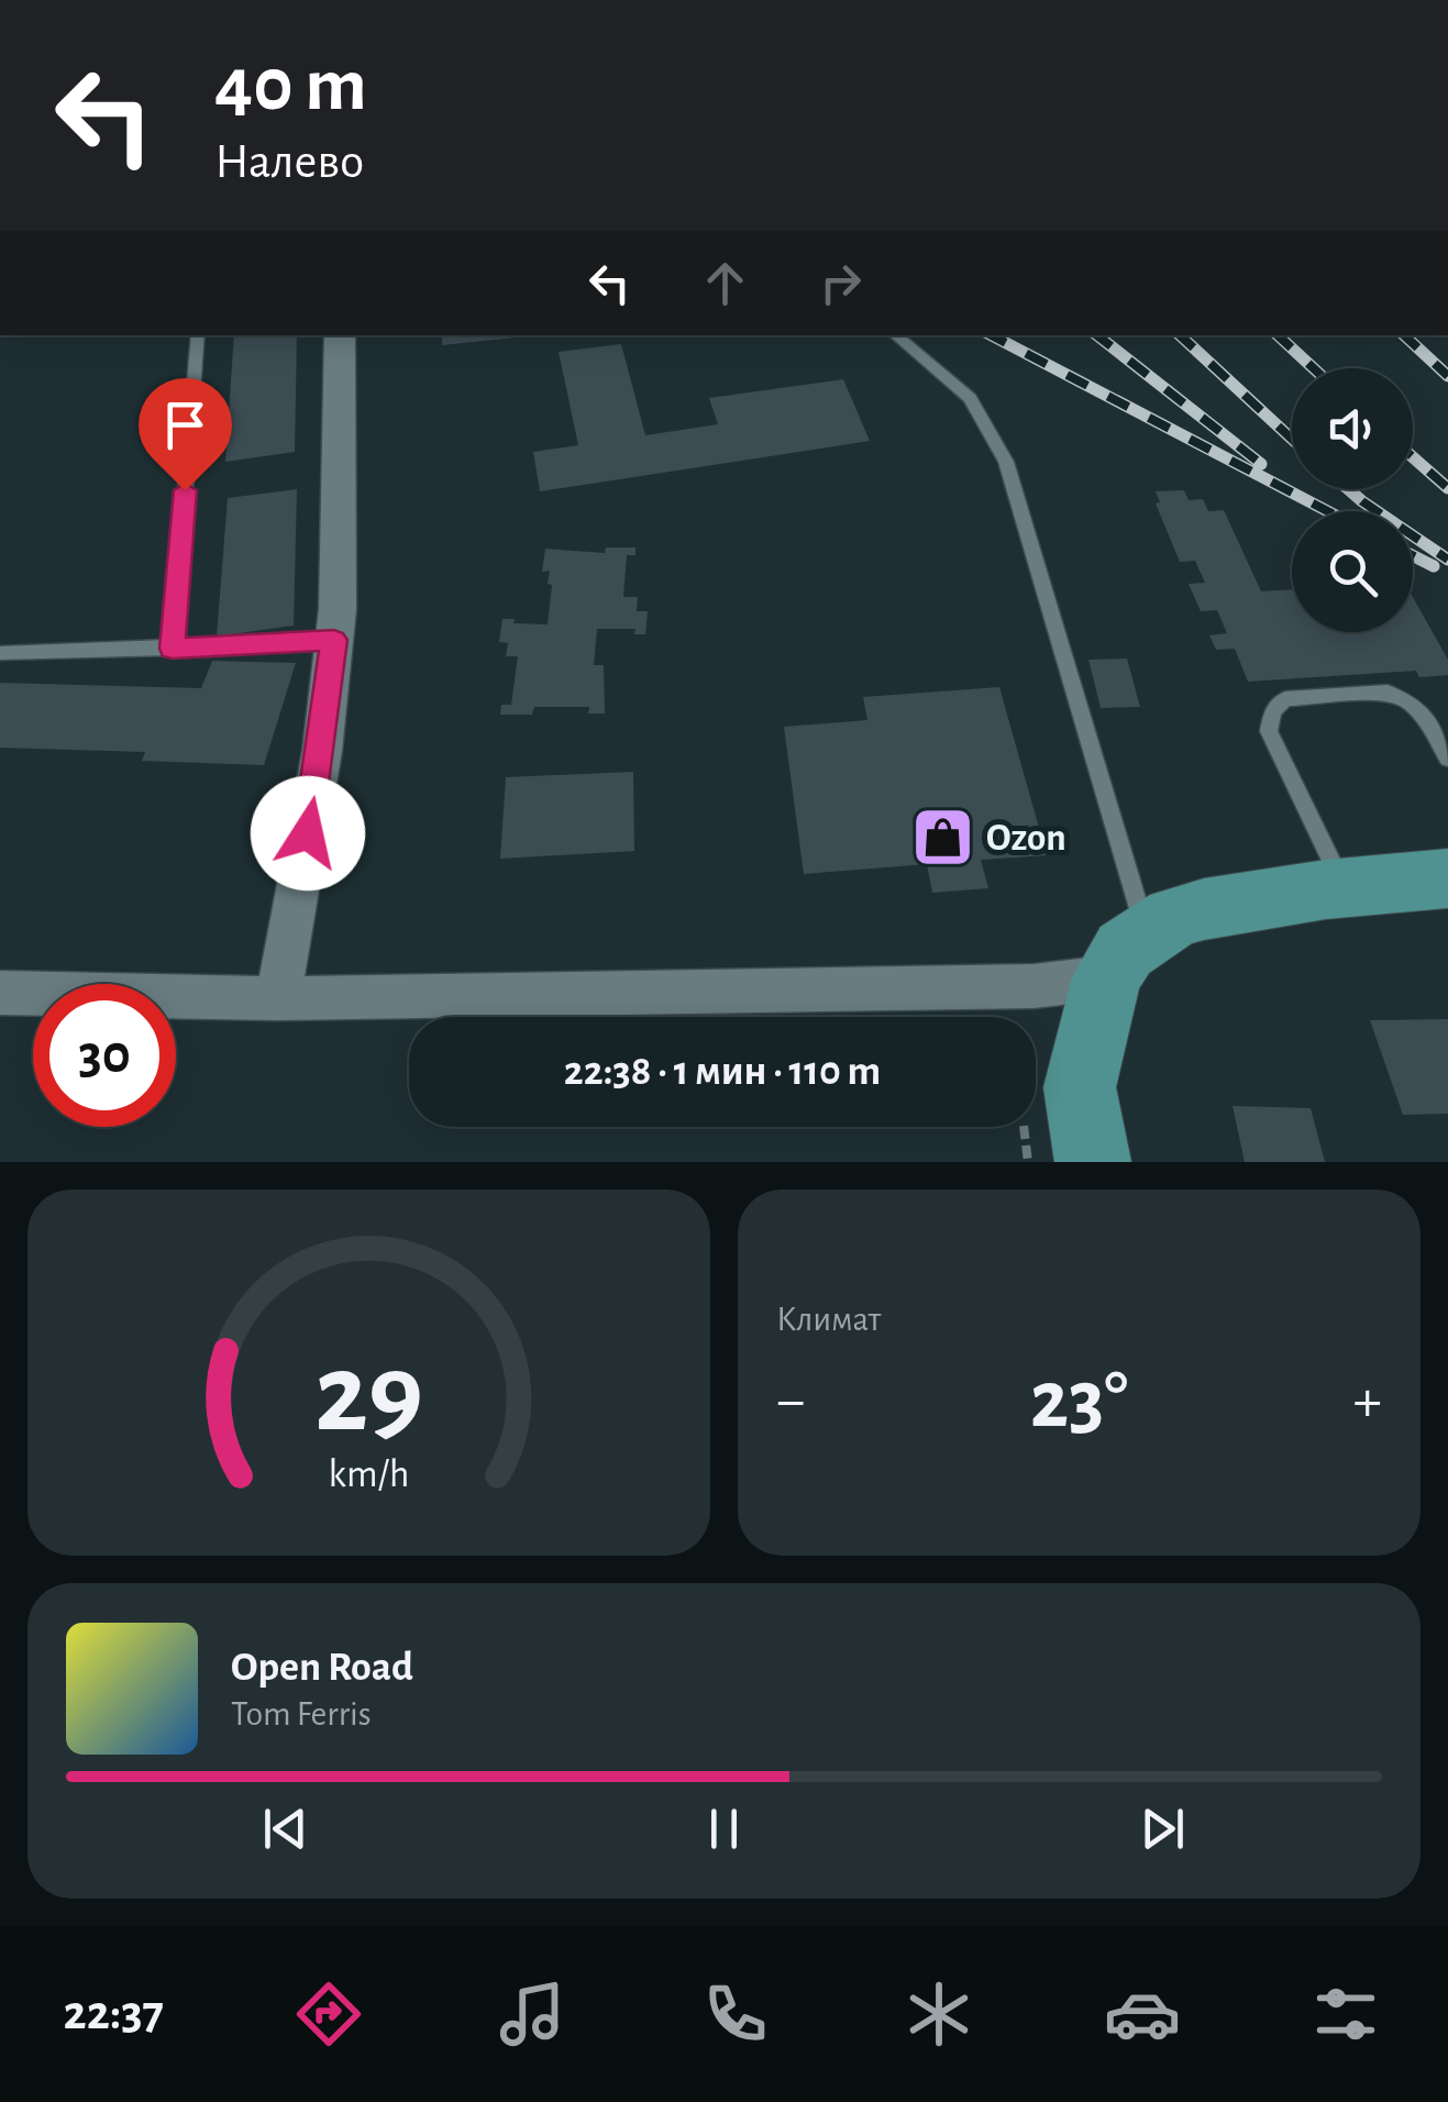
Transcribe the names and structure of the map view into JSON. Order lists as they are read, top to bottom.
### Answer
{
  "places": {
    "shop": ["Ozon"]
  },
  "page": {
    "turn": ["40 m", "Налево"],
    "limit": "30",
    "trip": "22:38 · 1 мин · 110 m",
    "tile": "Климат",
    "heat": ["−", "23°", "+"],
    "song": ["Open Road", "Tom Ferris"],
    "tabs": "22:37",
    "gauge": ["29", "km/h"]
  }
}
